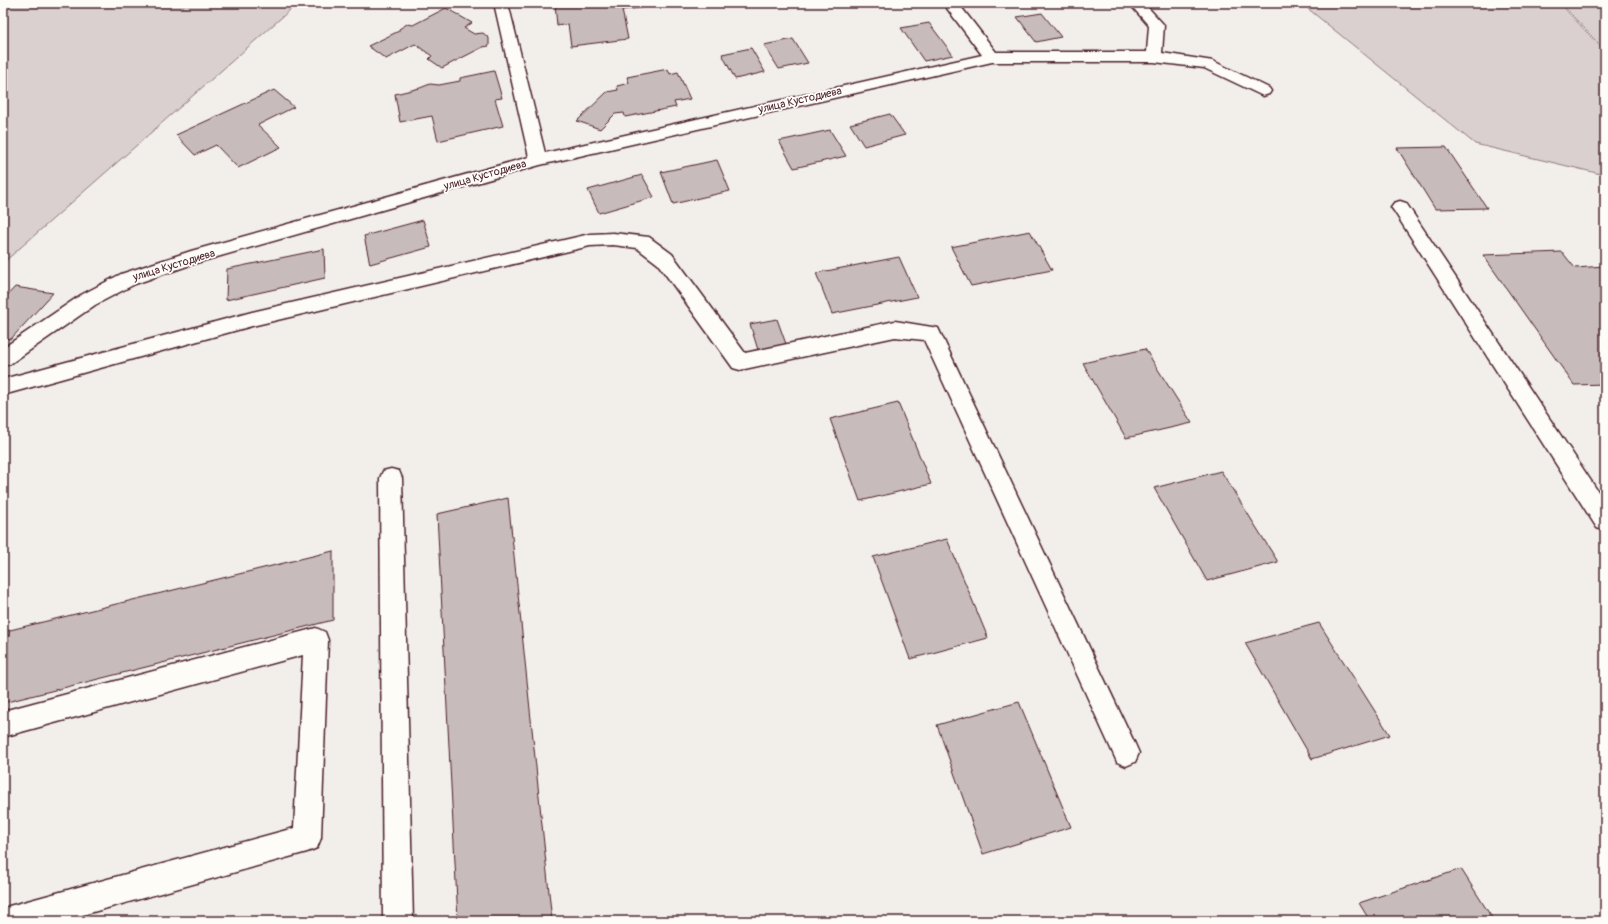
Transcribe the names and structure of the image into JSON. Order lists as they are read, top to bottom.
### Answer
{
  "streets": {
    "lane": ["улица Кустодиева"]
  }
}
